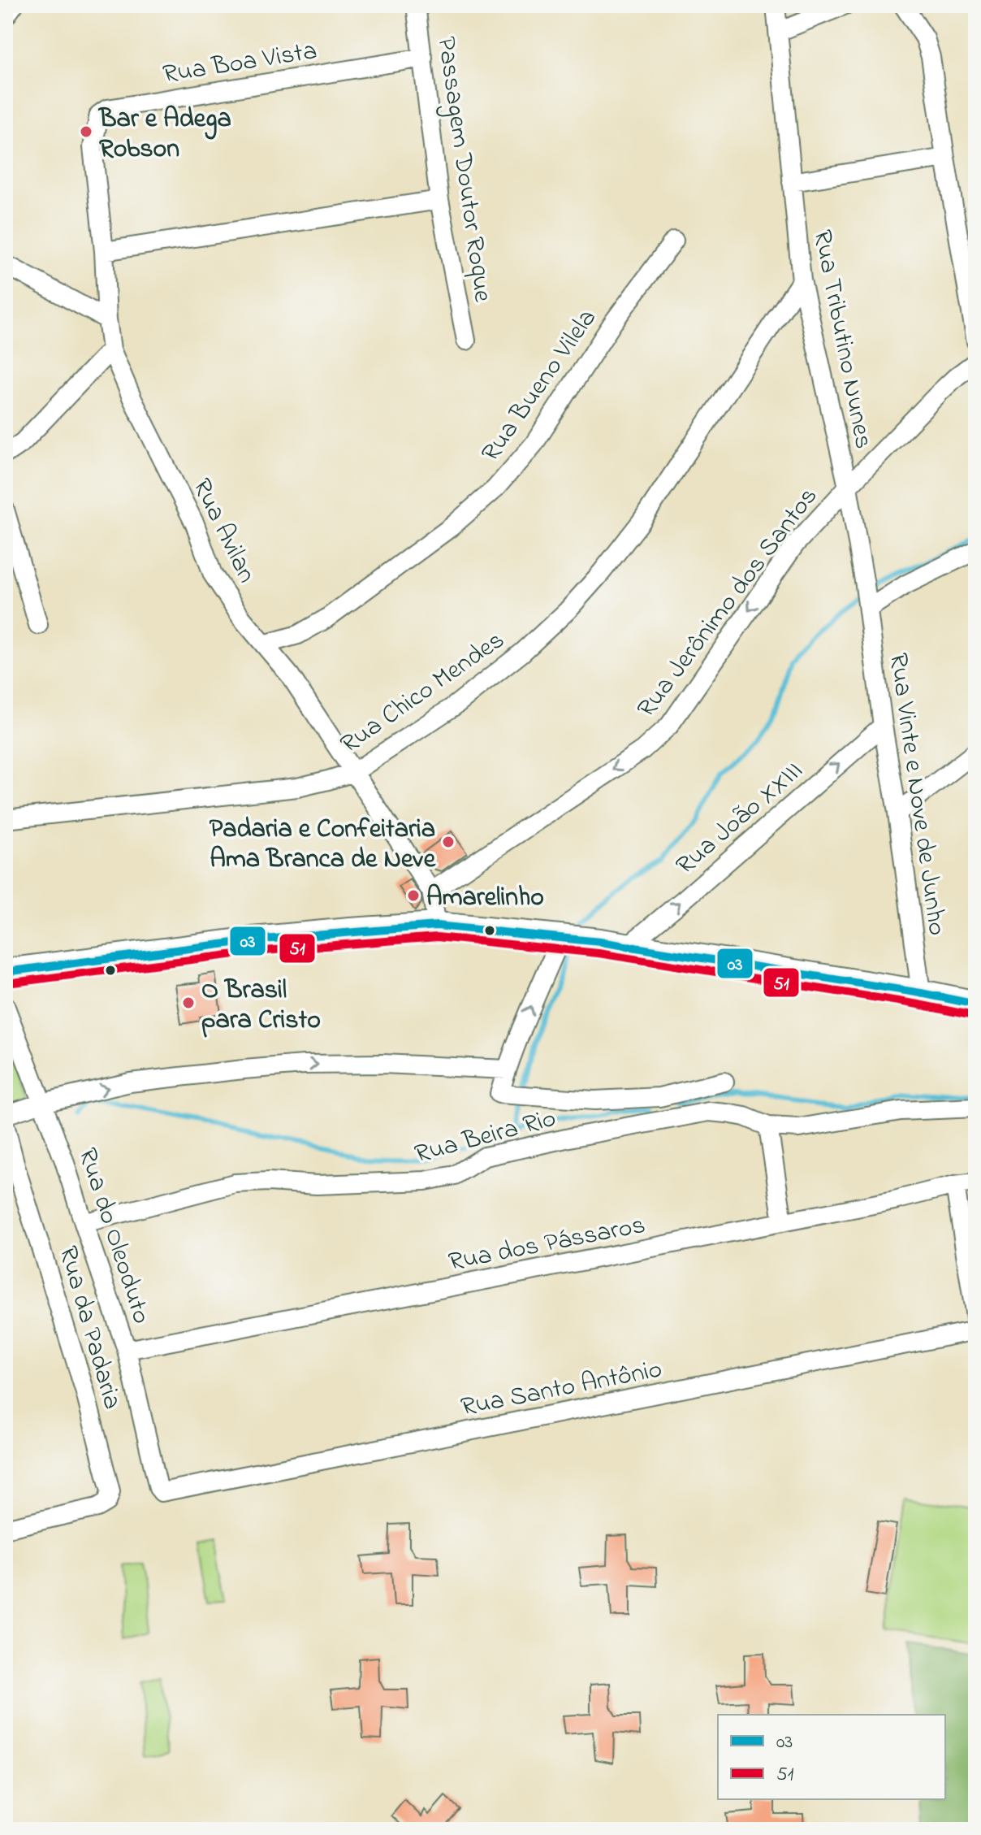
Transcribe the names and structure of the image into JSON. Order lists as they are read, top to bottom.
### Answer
{
  "streets": {
    "street": [
      "Rua Boa Vista",
      "Passagem Doutor Roque",
      "Rua Tributino Nunes",
      "Rua Bueno Vilela",
      "Rua Avilan",
      "Rua Jerônimo dos Santos",
      "Rua Chico Mendes",
      "Rua Vinte e Nove de Junho",
      "Rua João XXIII",
      "Rua Beira Rio",
      "Rua do Oleoduto",
      "Rua dos Pássaros",
      "Rua da Padaria",
      "Rua Santo Antônio"
    ]
  },
  "crossings": [
    ["Rua Boa Vista", "Passagem Doutor Roque"],
    ["Rua Boa Vista", "Rua Avilan"],
    ["Rua Tributino Nunes", "Rua Jerônimo dos Santos"],
    ["Rua Tributino Nunes", "Rua Chico Mendes"],
    ["Rua Tributino Nunes", "Rua Vinte e Nove de Junho"],
    ["Rua Bueno Vilela", "Rua Avilan"],
    ["Rua Avilan", "Rua Jerônimo dos Santos"],
    ["Rua Avilan", "Rua Chico Mendes"],
    ["Rua Vinte e Nove de Junho", "Rua João XXIII"],
    ["Rua Beira Rio", "Rua do Oleoduto"],
    ["Rua do Oleoduto", "Rua dos Pássaros"],
    ["Rua do Oleoduto", "Rua Santo Antônio"]
  ],
  "one_way": ["Rua Jerônimo dos Santos", "Rua João XXIII"],
  "places": [
    "Bar e Adega Robson",
    "Padaria e Confeitaria Ama Branca de Neve",
    "Amarelinho",
    "O Brasil para Cristo"
  ],
  "lines": ["transit line 03", "transit line 51"],
  "legend": ["03", "51"]
}
